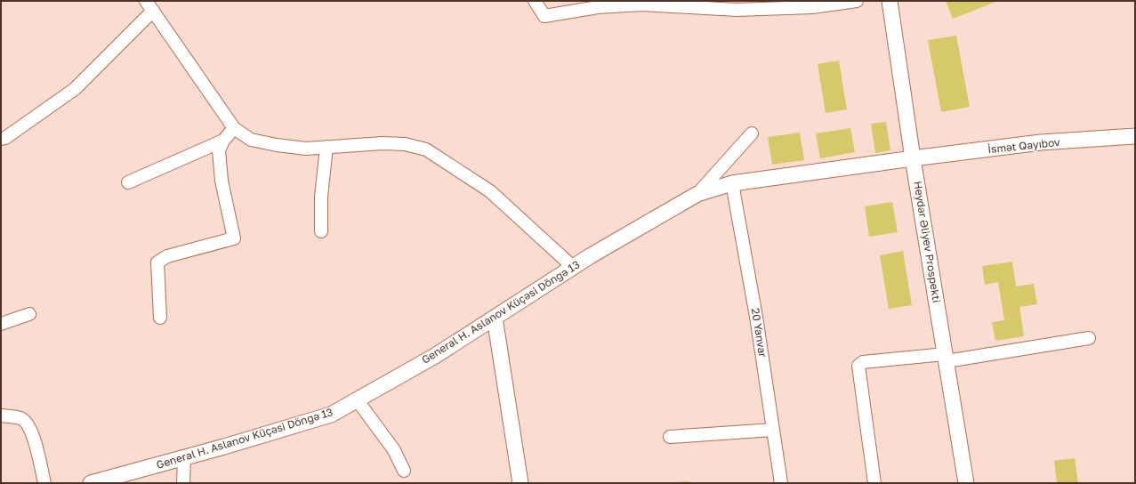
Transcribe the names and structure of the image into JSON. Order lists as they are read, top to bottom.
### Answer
{
  "streets": {
    "main road": ["İsmət Qayıbov", "Heydər Əliyev Prospekti", "General H. Aslanov Küçəsi Döngə 13"],
    "street": ["20 Yanvar"]
  },
  "crossings": [
    ["İsmət Qayıbov", "Heydər Əliyev Prospekti"],
    ["İsmət Qayıbov", "General H. Aslanov Küçəsi Döngə 13"],
    ["Heydər Əliyev Prospekti", "General H. Aslanov Küçəsi Döngə 13"],
    ["General H. Aslanov Küçəsi Döngə 13", "20 Yanvar"]
  ]
}
